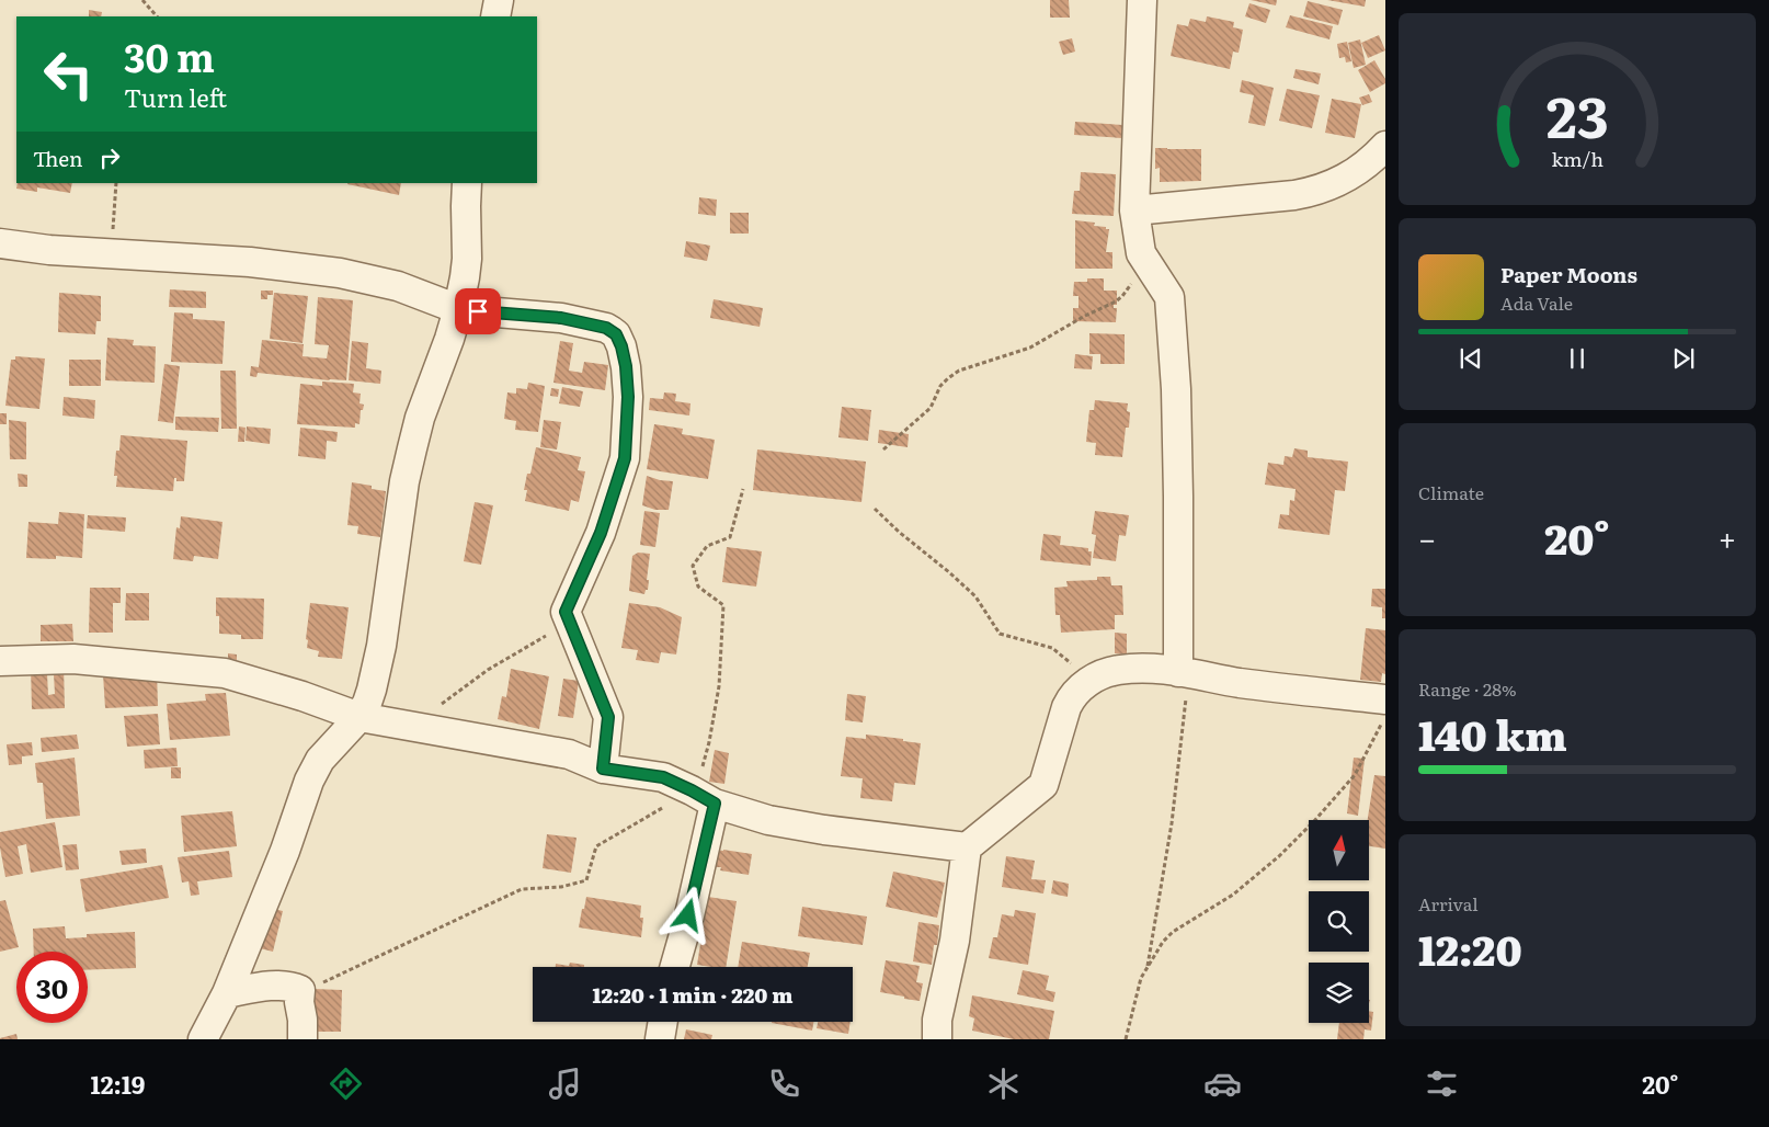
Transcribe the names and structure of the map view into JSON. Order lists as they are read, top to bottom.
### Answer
{
  "north": "top",
  "page": {
    "turn": ["30 m", "Turn left"],
    "then": "Then",
    "song": ["Paper Moons", "Ada Vale"],
    "tile": [
      "Climate",
      ["Range · 28%", "140 km"],
      ["Arrival", "12:20"]
    ],
    "heat": ["−", "20°", "+"],
    "limit": "30",
    "trip": "12:20 · 1 min · 220 m",
    "tabs": ["12:19", "20°"],
    "gauge": ["23", "km/h"]
  }
}
